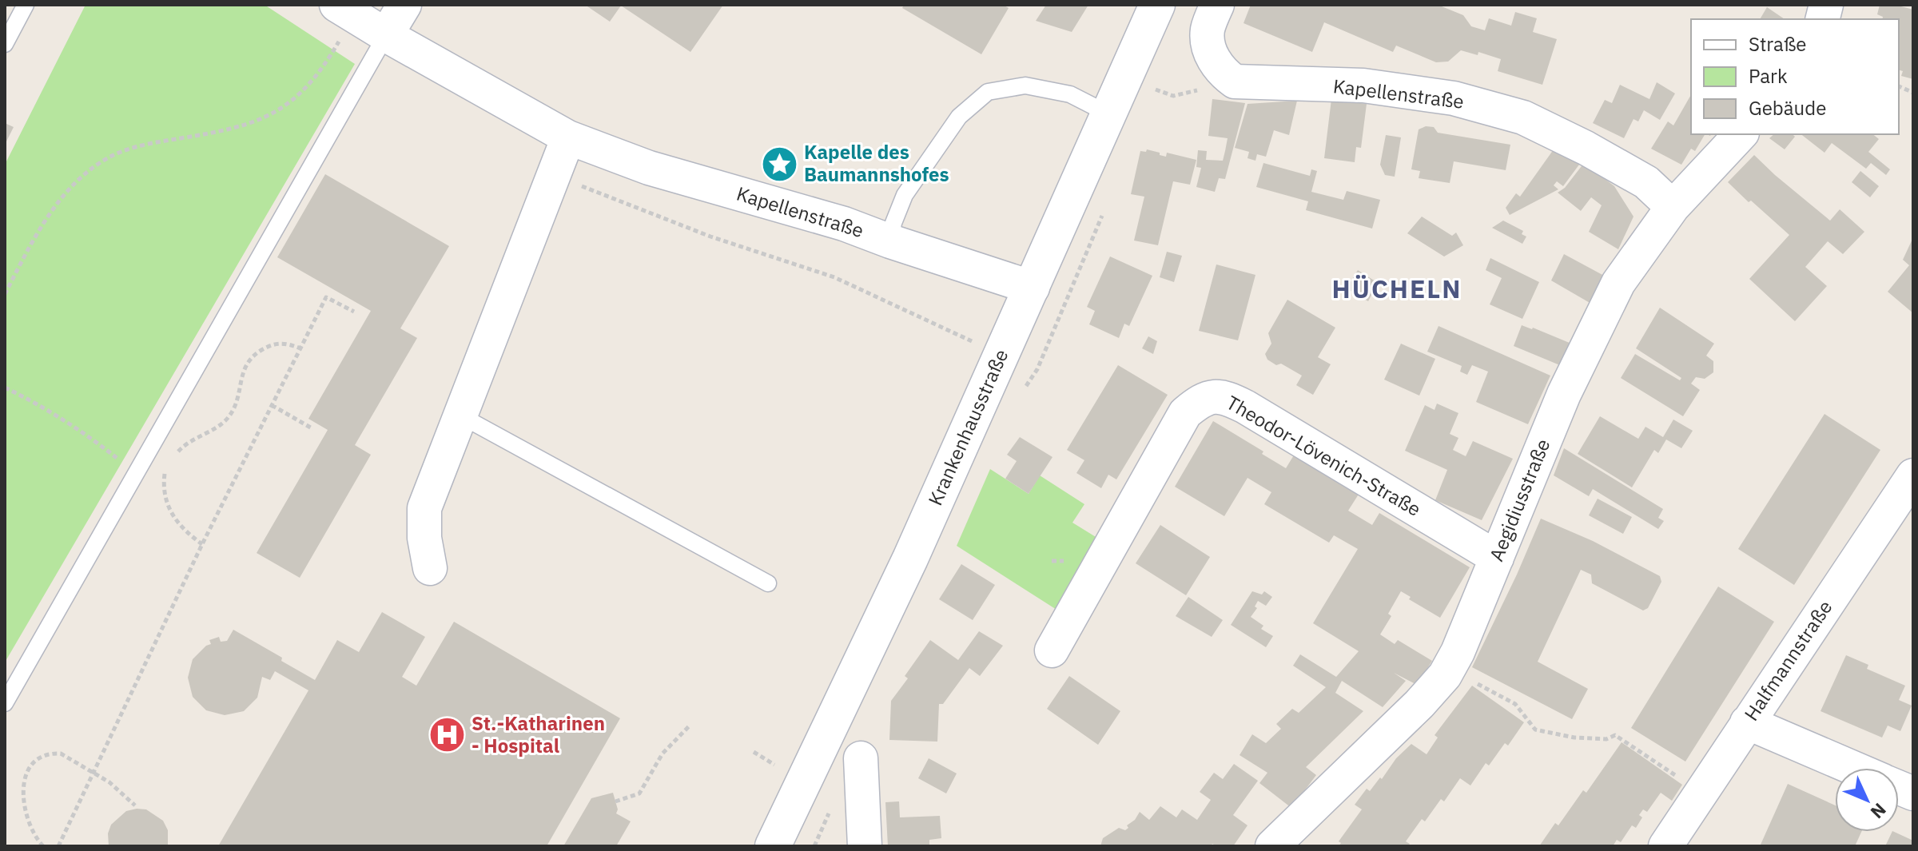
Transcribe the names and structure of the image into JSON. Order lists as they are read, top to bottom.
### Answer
{
  "streets": {
    "street": [
      "Kapellenstraße",
      "Krankenhausstraße",
      "Theodor-Lövenich-Straße",
      "Aegidiusstraße",
      "Halfmannstraße"
    ]
  },
  "crossings": [
    ["Kapellenstraße", "Krankenhausstraße"],
    ["Kapellenstraße", "Aegidiusstraße"],
    ["Theodor-Lövenich-Straße", "Aegidiusstraße"]
  ],
  "districts": ["HÜCHELN"],
  "places": {
    "place": ["Kapelle des Baumannshofes"],
    "hospital": ["St.-Katharinen - Hospital"]
  },
  "legend": ["Straße", "Park", "Gebäude"],
  "north": "bottom right"
}
